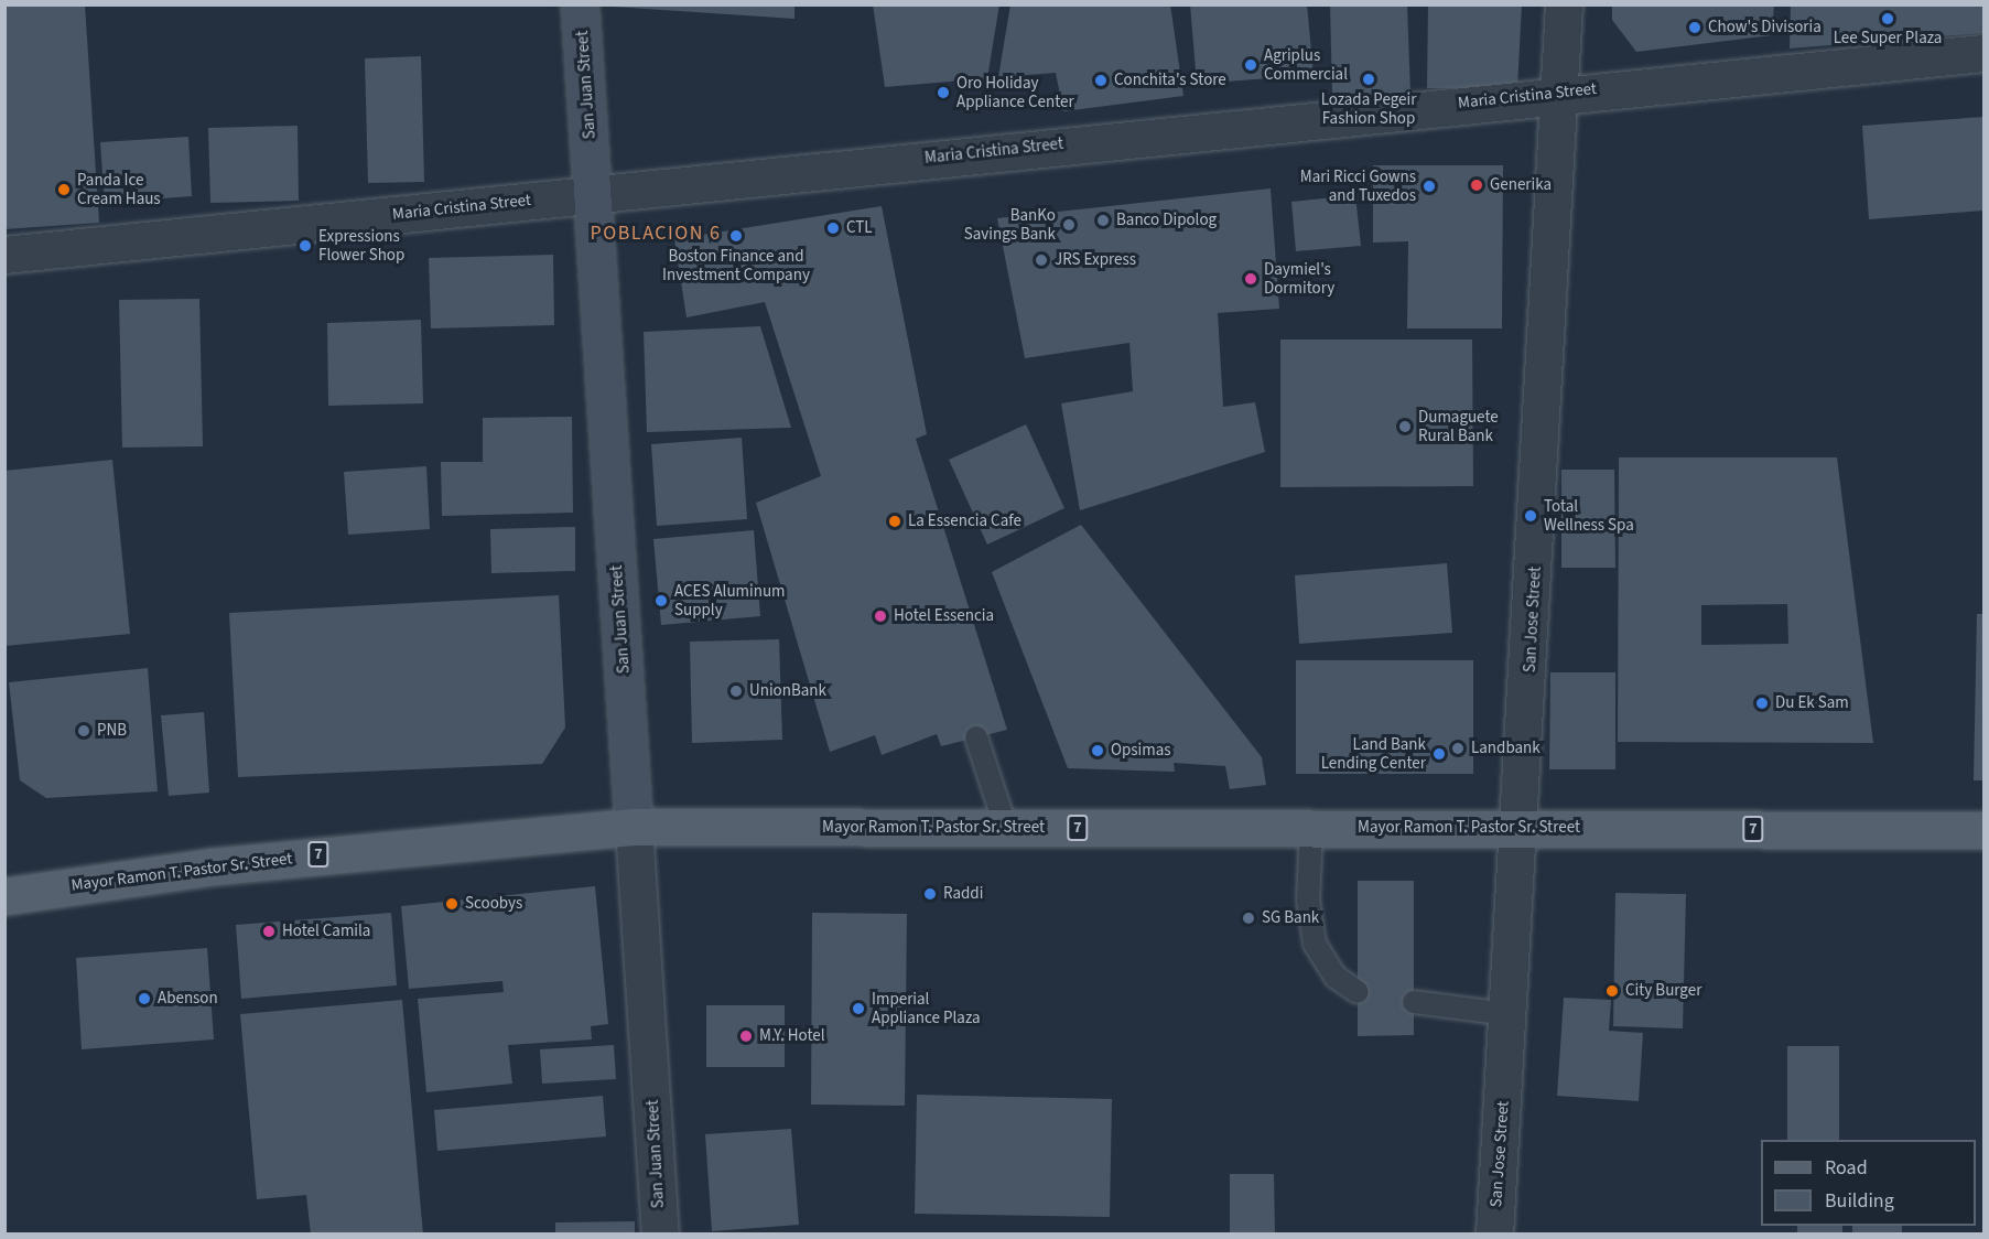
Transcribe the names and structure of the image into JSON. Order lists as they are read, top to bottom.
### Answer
{
  "streets": {
    "main road": ["San Juan Street", "Mayor Ramon T. Pastor Sr. Street", "7"],
    "street": ["Maria Cristina Street", "San Jose Street"]
  },
  "crossings": [
    ["San Juan Street", "Maria Cristina Street"],
    ["San Juan Street", "Mayor Ramon T. Pastor Sr. Street"],
    ["Maria Cristina Street", "San Jose Street"],
    ["San Jose Street", "Mayor Ramon T. Pastor Sr. Street"]
  ],
  "districts": ["POBLACION 6"],
  "places": [
    "Lee Super Plaza",
    "Chow's Divisoria",
    "Agriplus Commercial",
    "Lozada Pegeir Fashion Shop",
    "Conchita's Store",
    "Oro Holiday Appliance Center",
    "Generika",
    "Mari Ricci Gowns and Tuxedos",
    "Panda Ice Cream Haus",
    "Banco Dipolog",
    "BanKo Savings Bank",
    "CTL",
    "Boston Finance and Investment Company",
    "Expressions Flower Shop",
    "JRS Express",
    "Daymiel's Dormitory",
    "Dumaguete Rural Bank",
    "Total Wellness Spa",
    "La Essencia Cafe",
    "ACES Aluminum Supply",
    "Hotel Essencia",
    "UnionBank",
    "Du Ek Sam",
    "PNB",
    "Landbank",
    "Opsimas",
    "Land Bank Lending Center",
    "Raddi",
    "Scoobys",
    "SG Bank",
    "Hotel Camila",
    "City Burger",
    "Abenson",
    "Imperial Appliance Plaza",
    "M.Y. Hotel"
  ],
  "legend": ["Road", "Building"]
}
